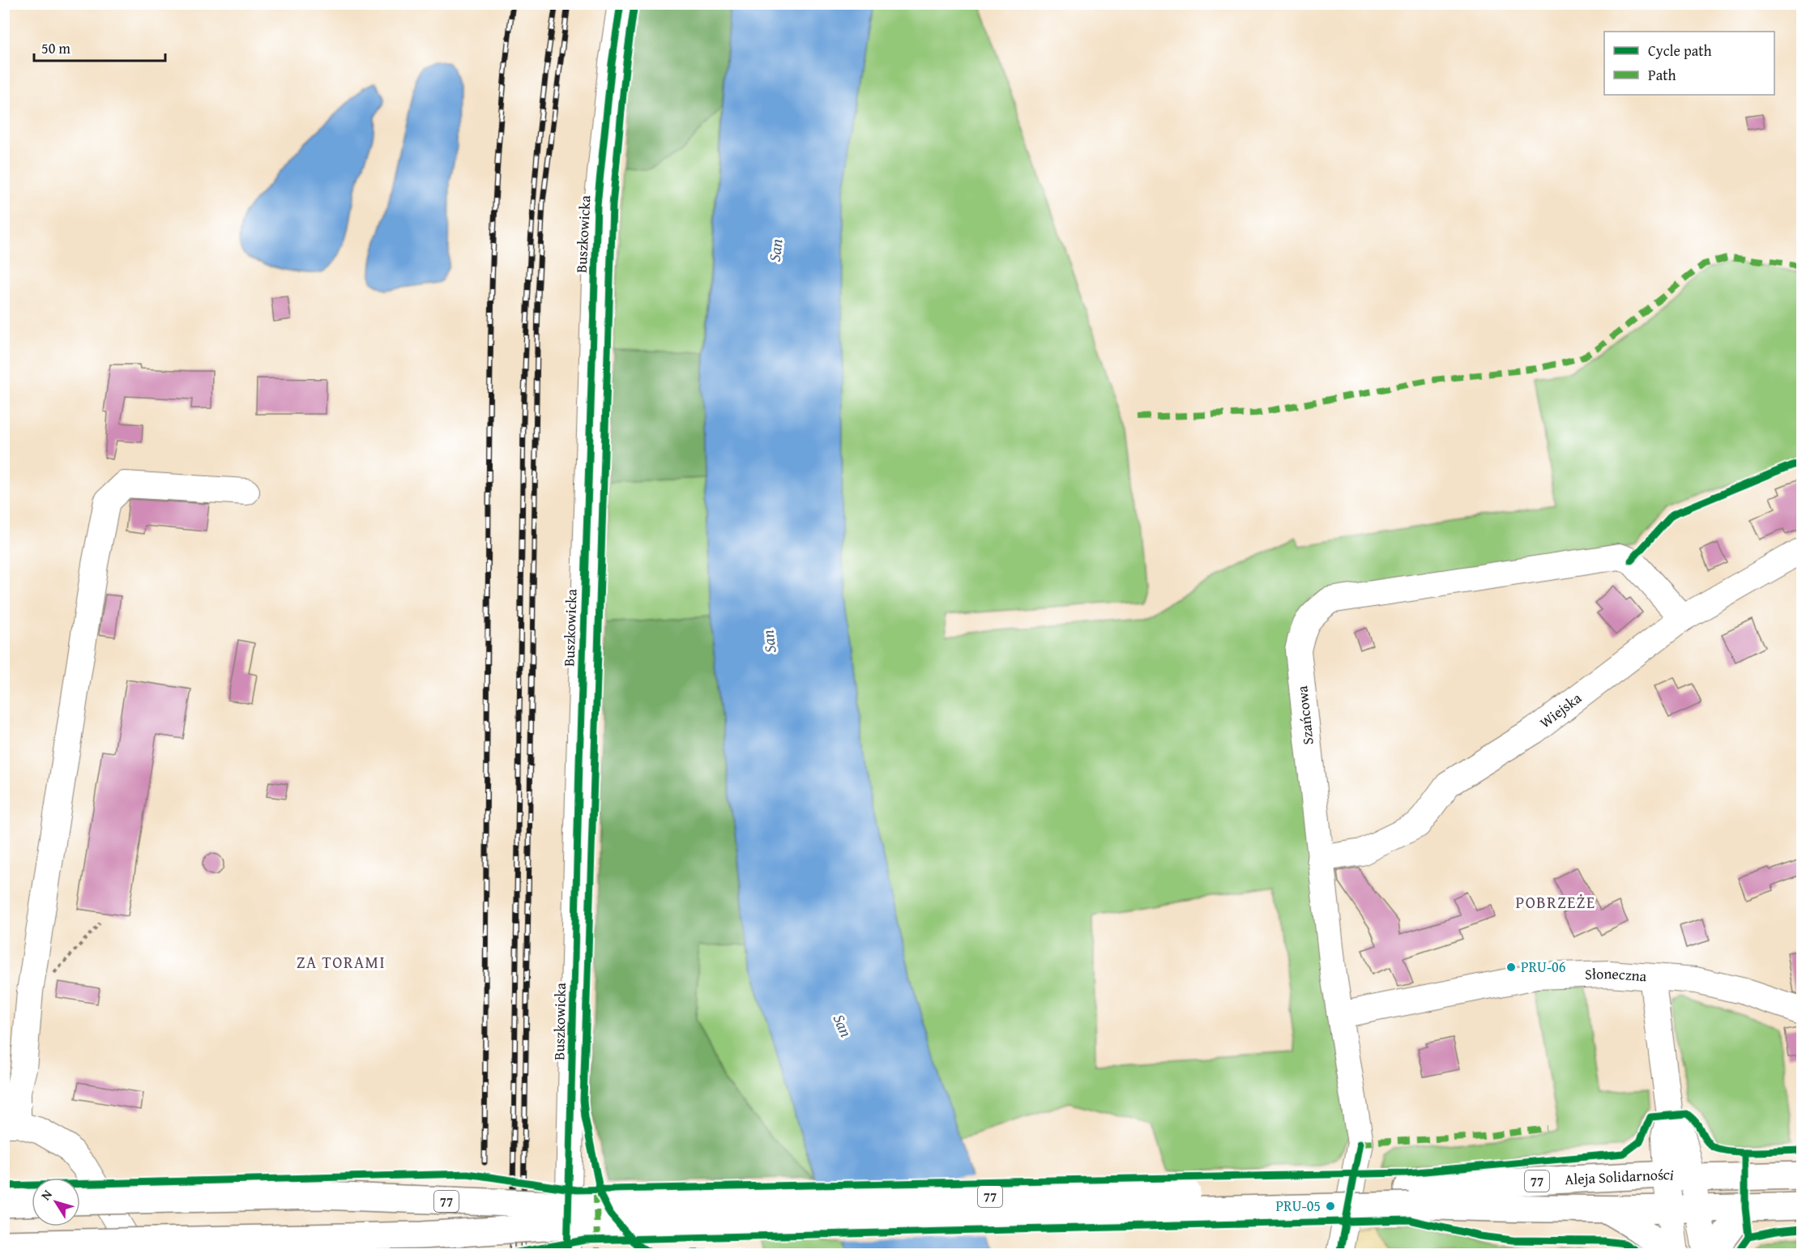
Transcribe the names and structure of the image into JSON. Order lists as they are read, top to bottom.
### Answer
{
  "streets": {
    "highway": ["Aleja Solidarności", "77"],
    "street": [
      "Buszkowicka",
      "Wiejska",
      "Szańcowa",
      "Słoneczna"
    ]
  },
  "crossings": [
    ["Wiejska", "Szańcowa"],
    ["Szańcowa", "Słoneczna"],
    ["Aleja Solidarności", "77"]
  ],
  "districts": ["POBRZEŻE", "ZA TORAMI"],
  "water": ["San"],
  "places": ["PRU-06", "PRU-05"],
  "legend": ["Cycle path", "Path"],
  "scale_bar": "50 m",
  "north": "top left"
}
